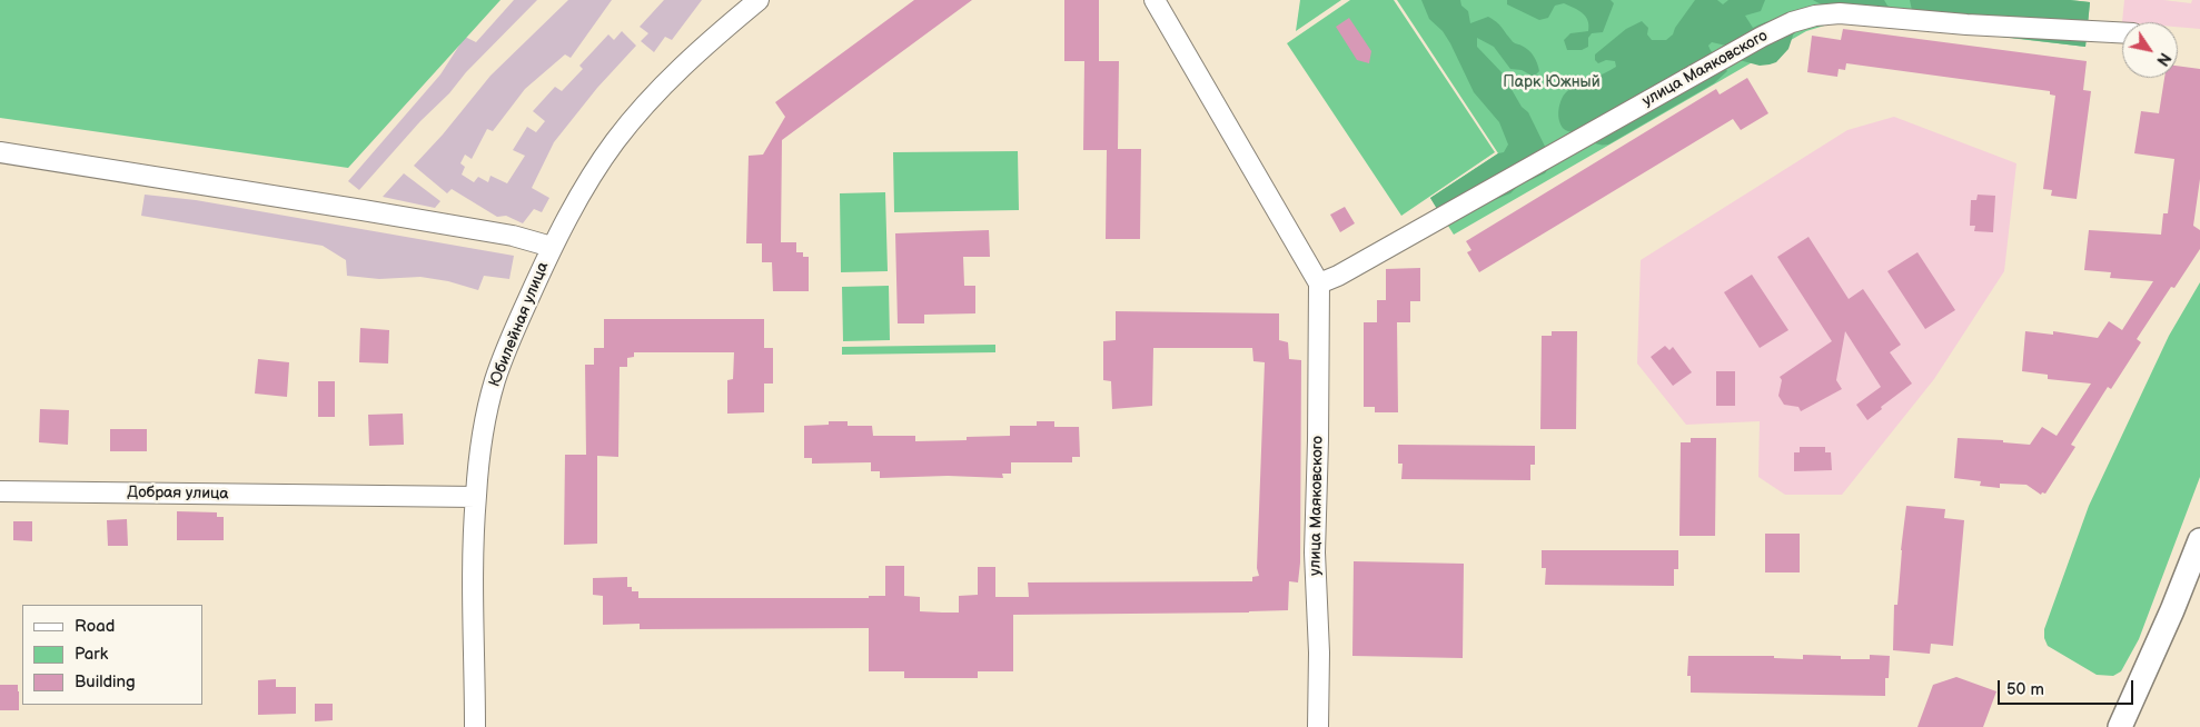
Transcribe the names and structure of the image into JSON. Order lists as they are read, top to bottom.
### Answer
{
  "streets": {
    "street": ["улица Маяковского", "Юбилейная улица", "Добрая улица"]
  },
  "crossings": [
    ["Юбилейная улица", "Добрая улица"]
  ],
  "parks": ["Парк Южный"],
  "legend": ["Road", "Park", "Building"],
  "scale_bar": "50 m",
  "north": "bottom right"
}
